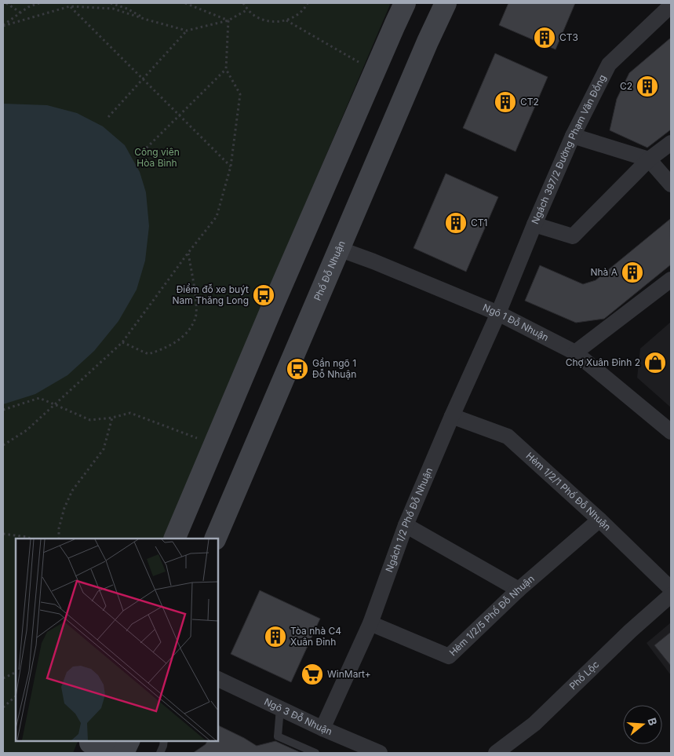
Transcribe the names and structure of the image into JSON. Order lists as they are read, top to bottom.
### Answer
{
  "streets": {
    "street": [
      "Ngách 397/2 Đường Phạm Văn Đồng",
      "Phố Đỗ Nhuận",
      "Ngõ 1 Đỗ Nhuận",
      "Hẻm 1/2/1 Phố Đỗ Nhuận",
      "Ngách 1/2 Phố Đỗ Nhuận",
      "Hẻm 1/2/5 Phố Đỗ Nhuận",
      "Phố Lộc",
      "Ngõ 3 Đỗ Nhuận"
    ]
  },
  "crossings": [
    ["Ngách 397/2 Đường Phạm Văn Đồng", "Ngõ 1 Đỗ Nhuận"],
    ["Ngách 397/2 Đường Phạm Văn Đồng", "Ngách 1/2 Phố Đỗ Nhuận"],
    ["Phố Đỗ Nhuận", "Ngõ 1 Đỗ Nhuận"],
    ["Ngõ 1 Đỗ Nhuận", "Ngách 1/2 Phố Đỗ Nhuận"],
    ["Hẻm 1/2/1 Phố Đỗ Nhuận", "Ngách 1/2 Phố Đỗ Nhuận"],
    ["Hẻm 1/2/1 Phố Đỗ Nhuận", "Hẻm 1/2/5 Phố Đỗ Nhuận"],
    ["Ngách 1/2 Phố Đỗ Nhuận", "Hẻm 1/2/5 Phố Đỗ Nhuận"],
    ["Ngách 1/2 Phố Đỗ Nhuận", "Ngõ 3 Đỗ Nhuận"]
  ],
  "parks": ["Công viên Hòa Bình"],
  "places": {
    "building": [
      "CT3",
      "C2",
      "CT2",
      "CT1",
      "Nhà A",
      "Tòa nhà C4 Xuân Đỉnh"
    ],
    "bus stop": ["Điểm đỗ xe buýt Nam Thăng Long", "Gần ngõ 1 Đỗ Nhuận"],
    "shop": ["Chợ Xuân Đỉnh 2"],
    "supermarket": ["WinMart+"]
  },
  "north": "right"
}
